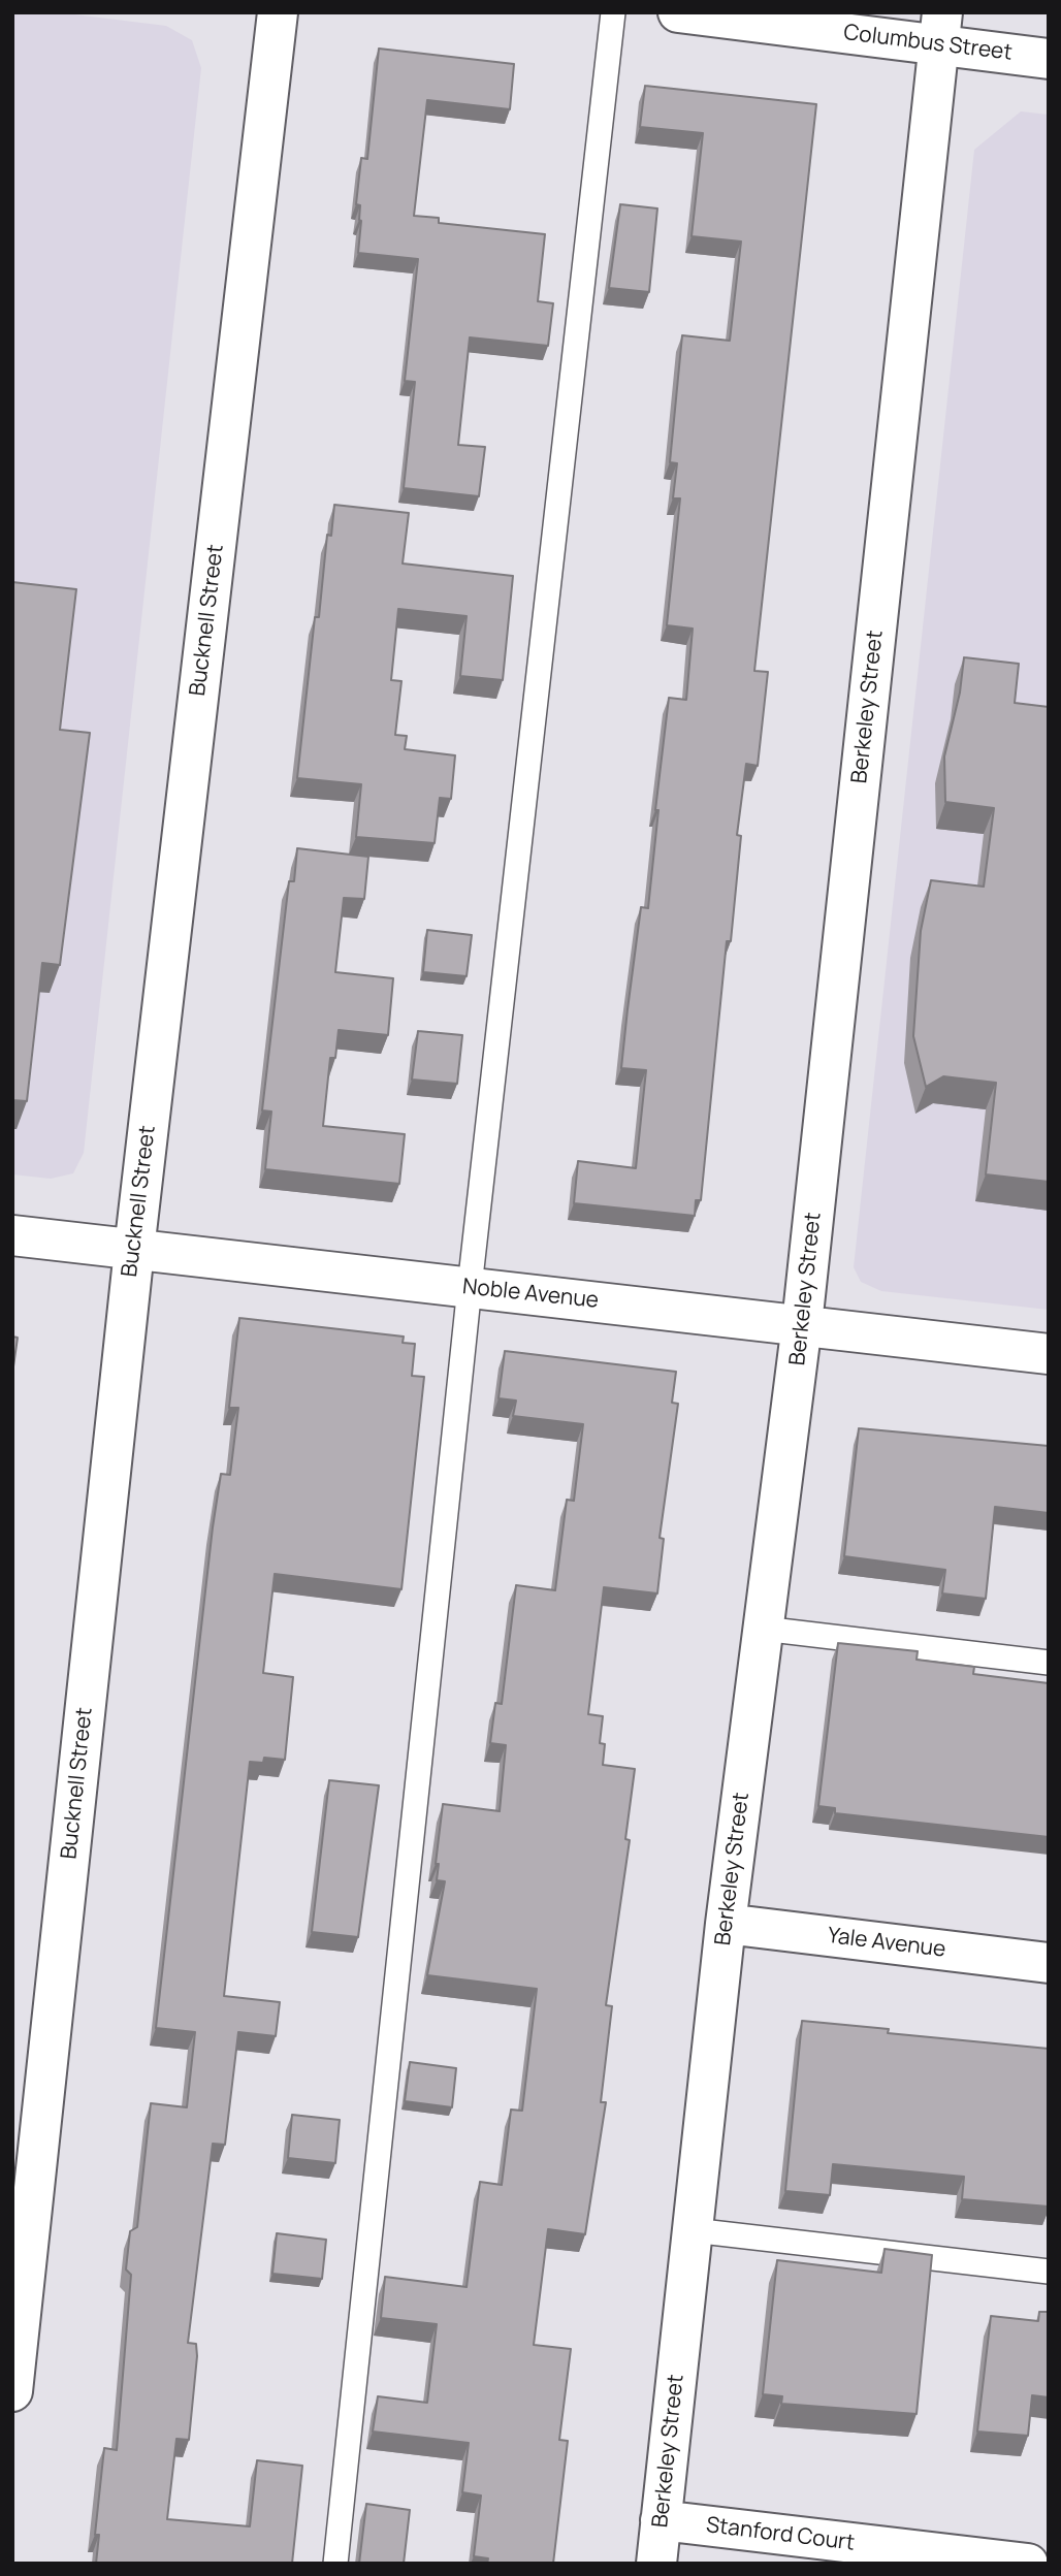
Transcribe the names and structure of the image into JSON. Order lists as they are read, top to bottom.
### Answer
{
  "streets": {
    "street": [
      "Columbus Street",
      "Bucknell Street",
      "Berkeley Street",
      "Noble Avenue",
      "Yale Avenue",
      "Stanford Court"
    ]
  },
  "crossings": [
    ["Columbus Street", "Berkeley Street"],
    ["Bucknell Street", "Noble Avenue"],
    ["Berkeley Street", "Noble Avenue"],
    ["Berkeley Street", "Yale Avenue"],
    ["Berkeley Street", "Stanford Court"]
  ]
}
